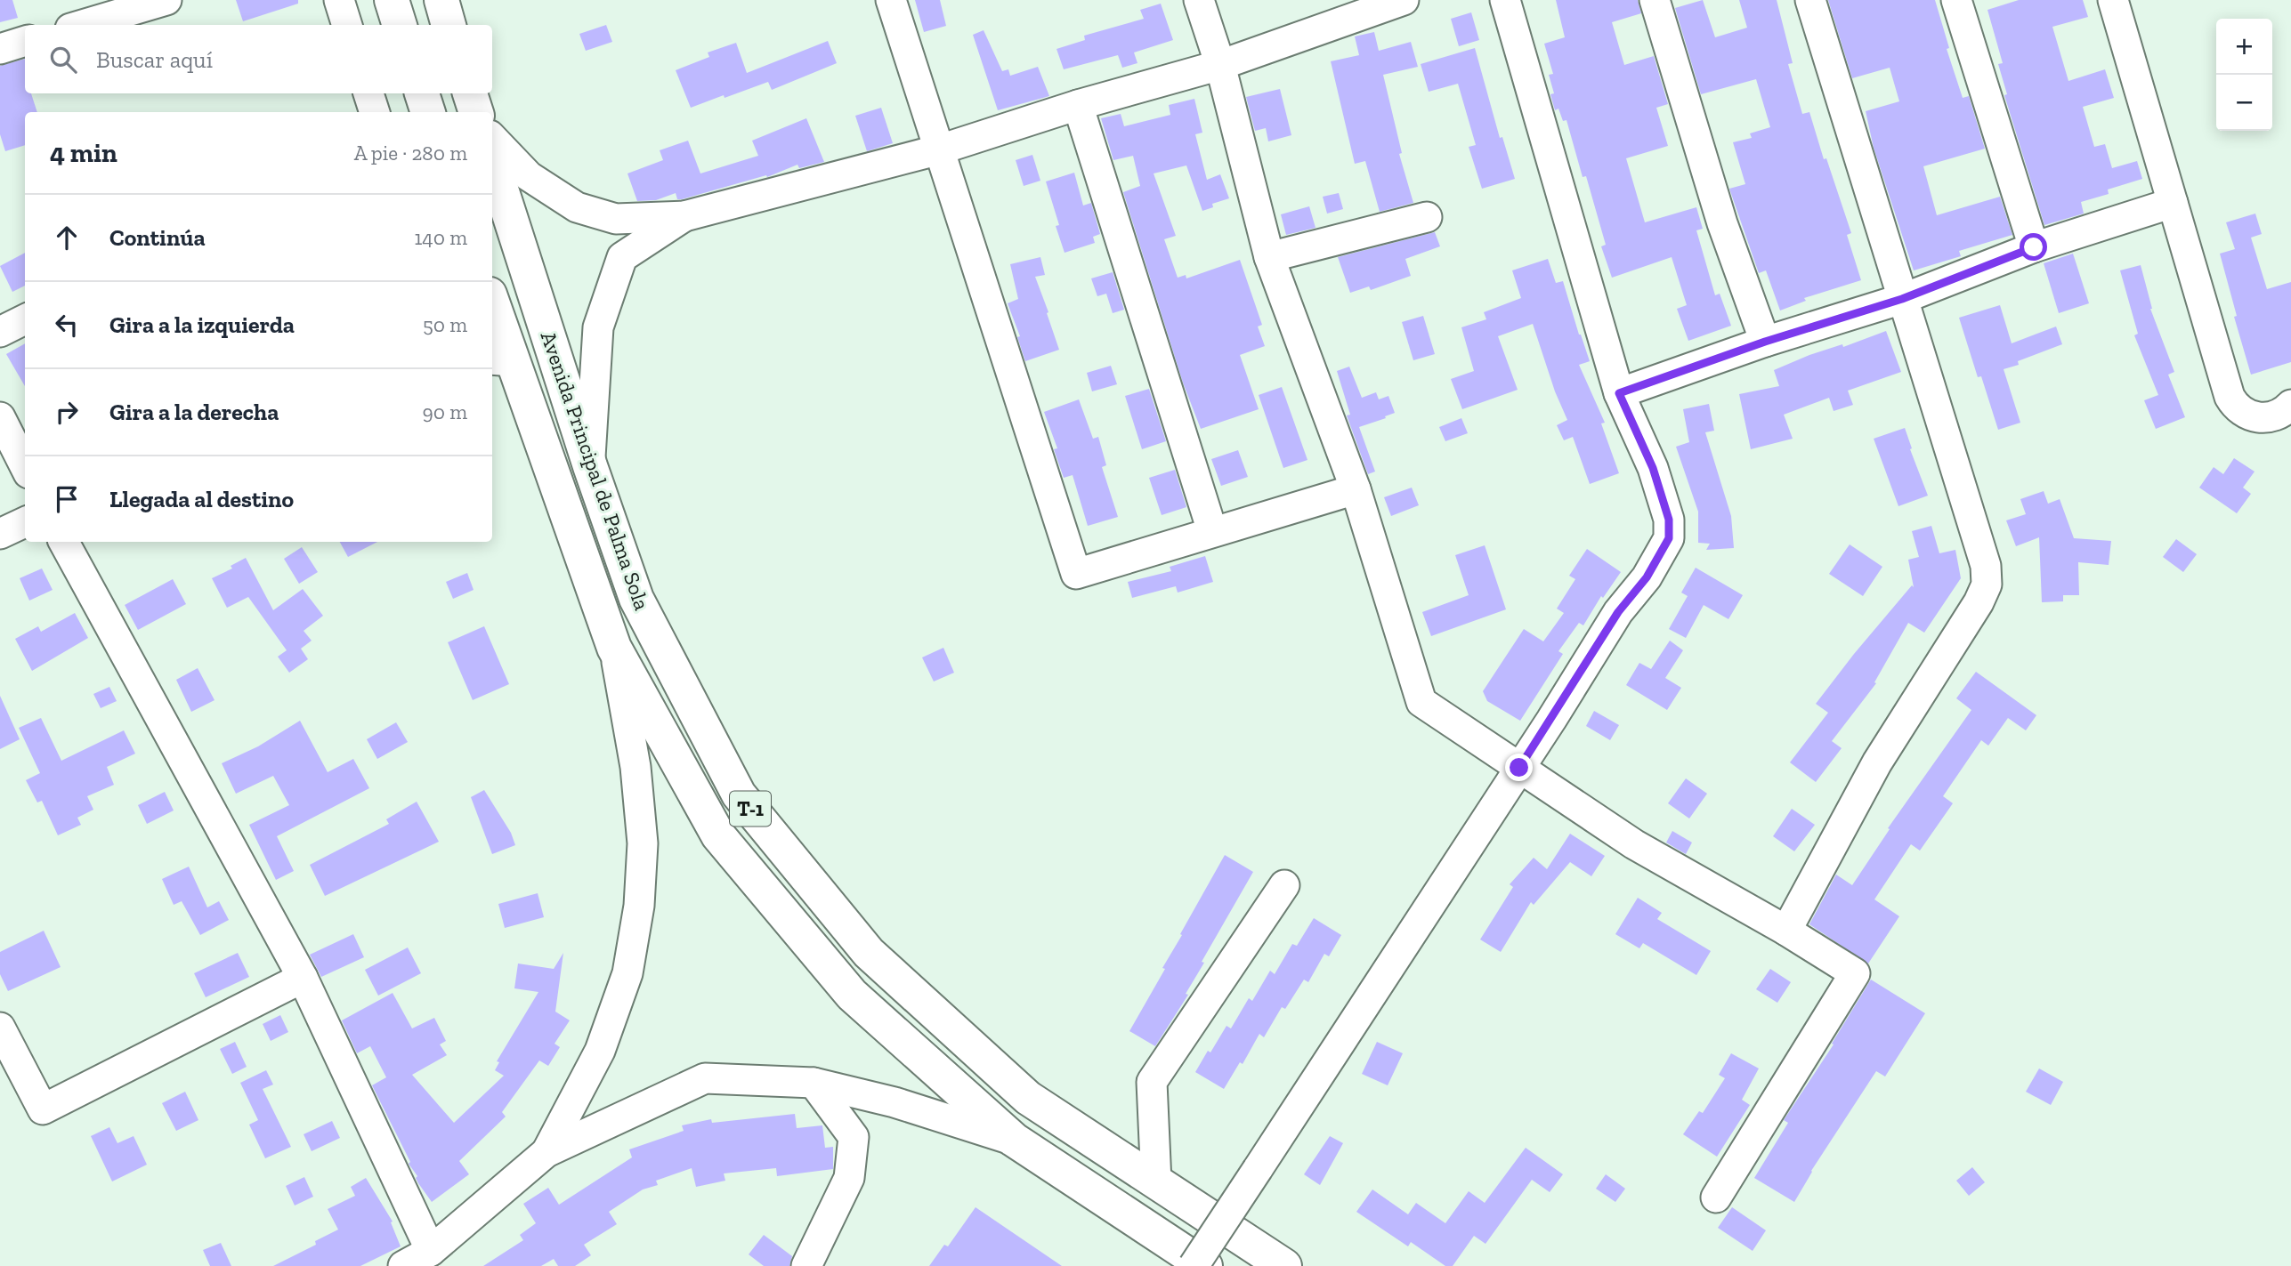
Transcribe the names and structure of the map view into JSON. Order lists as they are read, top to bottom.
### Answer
{
  "streets": {
    "highway": ["Avenida Principal de Palma Sola", "T-1"]
  },
  "page": {
    "map_buttons": ["+", "−"],
    "search": "Buscar aquí",
    "heading": ["4 min", "A pie · 280 m"],
    "list": [
      ["Continúa", "140 m"],
      ["Gira a la izquierda", "50 m"],
      ["Gira a la derecha", "90 m"],
      "Llegada al destino"
    ]
  }
}
